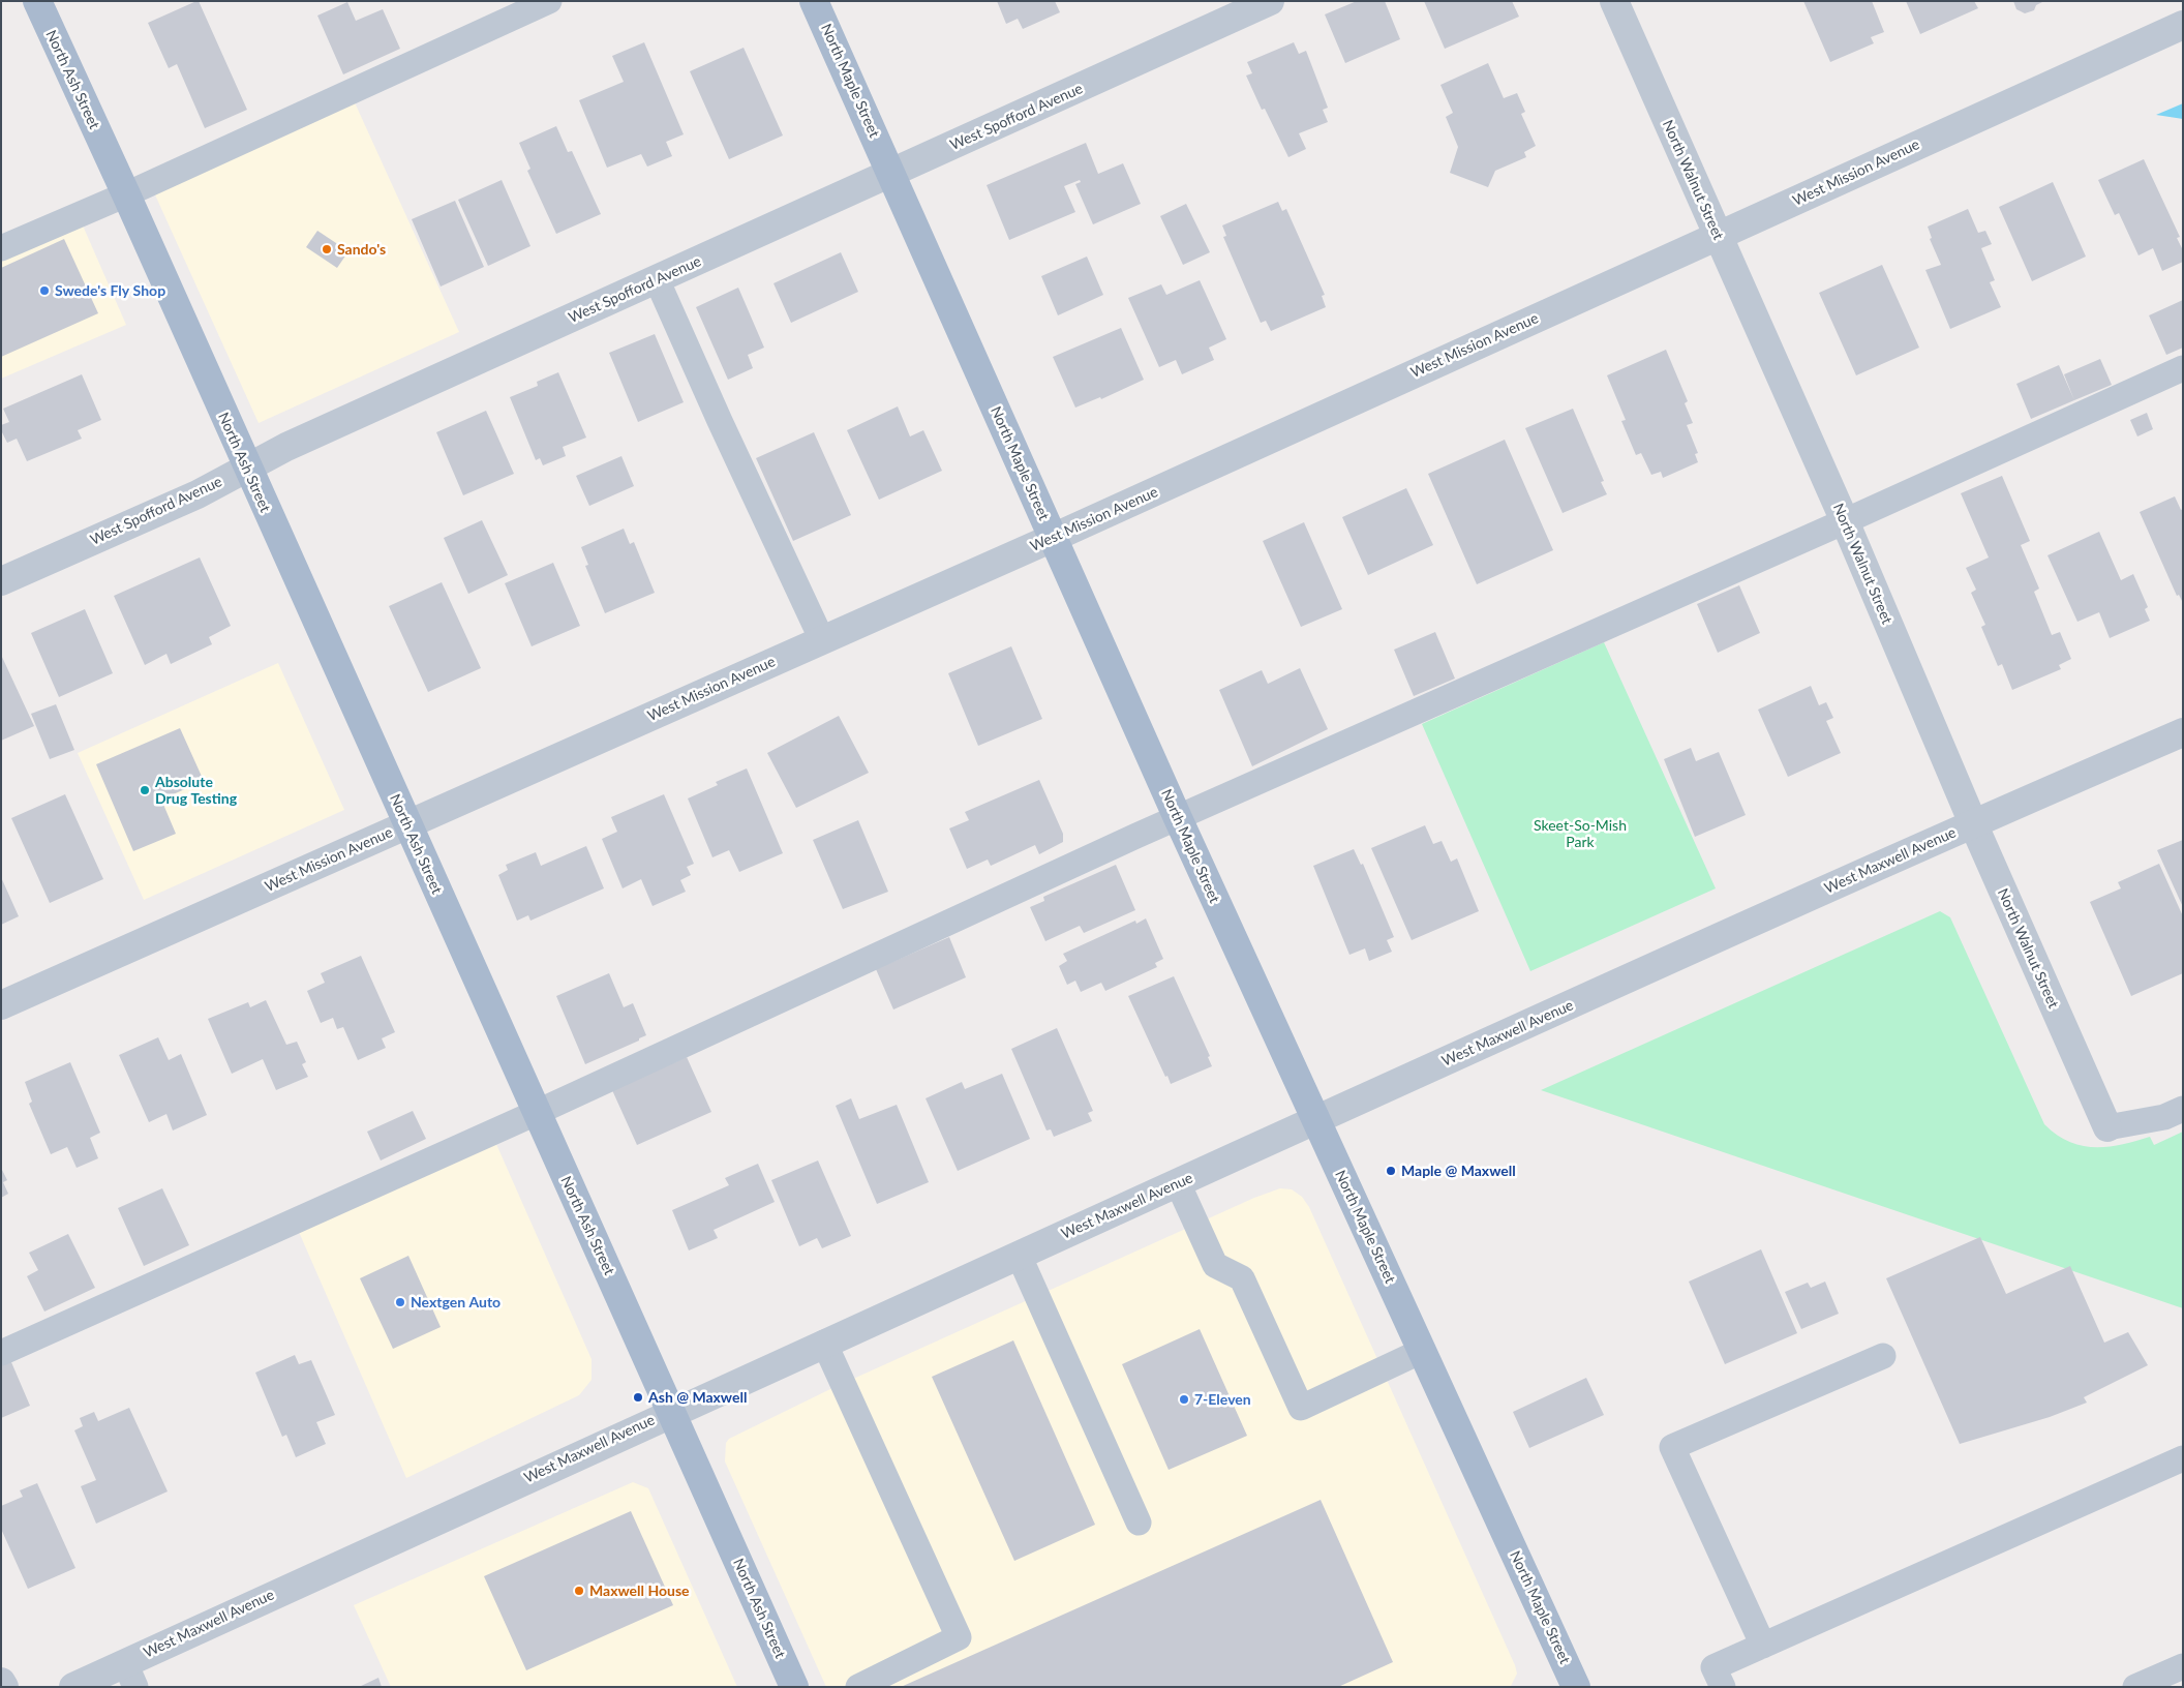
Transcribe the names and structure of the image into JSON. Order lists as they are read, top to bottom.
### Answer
{
  "streets": {
    "main road": ["North Ash Street", "North Maple Street"],
    "street": [
      "West Spofford Avenue",
      "West Mission Avenue",
      "North Walnut Street",
      "West Maxwell Avenue"
    ]
  },
  "crossings": [
    ["North Ash Street", "West Spofford Avenue"],
    ["North Ash Street", "West Mission Avenue"],
    ["North Ash Street", "West Maxwell Avenue"],
    ["North Maple Street", "West Spofford Avenue"],
    ["North Maple Street", "West Mission Avenue"],
    ["North Maple Street", "West Maxwell Avenue"],
    ["West Mission Avenue", "North Walnut Street"],
    ["North Walnut Street", "West Maxwell Avenue"]
  ],
  "parks": ["Skeet-So-Mish Park"],
  "places": [
    "Sando's",
    "Swede's Fly Shop",
    "Absolute Drug Testing",
    "Maple @ Maxwell",
    "Nextgen Auto",
    "Ash @ Maxwell",
    "7-Eleven",
    "Maxwell House"
  ]
}
